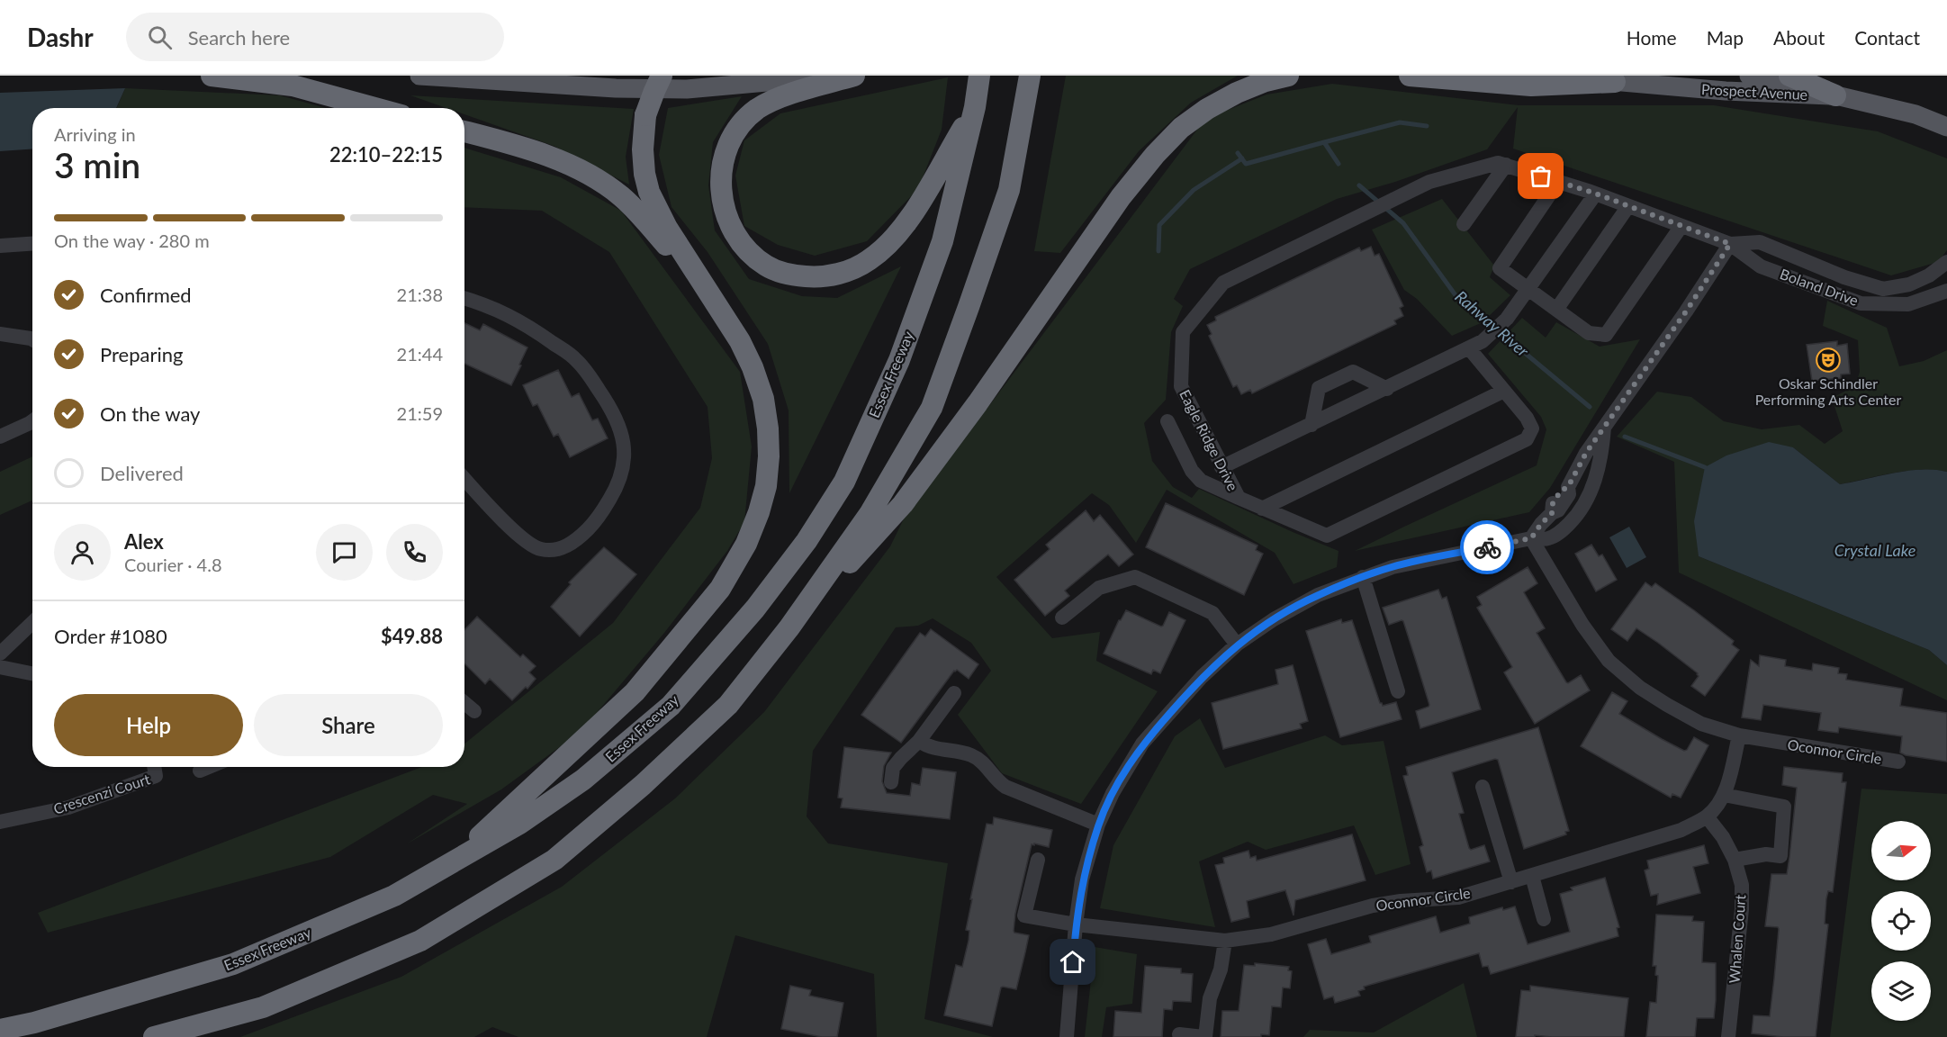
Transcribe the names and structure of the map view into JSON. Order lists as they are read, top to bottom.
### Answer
{
  "streets": {
    "highway": ["Essex Freeway"],
    "main road": ["Prospect Avenue"],
    "street": [
      "Boland Drive",
      "Eagle Ridge Drive",
      "Oconnor Circle",
      "Crescenzi Court",
      "Whalen Court"
    ]
  },
  "crossings": [
    ["Boland Drive", "Eagle Ridge Drive"],
    ["Oconnor Circle", "Whalen Court"]
  ],
  "water": ["Rahway River", "Crystal Lake"],
  "places": {
    "theatre": ["Oskar Schindler Performing Arts Center"]
  },
  "north": "right",
  "page": {
    "header": "Dashr",
    "search": "Search here",
    "nav": [
      "Home",
      "Map",
      "About",
      "Contact"
    ],
    "heading": ["3 min", "Arriving in", "22:10–22:15"],
    "panel": [
      "Alex",
      "Courier · 4.8",
      "Order #1080",
      "$49.88"
    ],
    "bar": "On the way · 280 m",
    "list": [
      ["Confirmed", "21:38"],
      ["Preparing", "21:44"],
      ["On the way", "21:59"],
      "Delivered"
    ],
    "buttons": ["Help", "Share"]
  }
}
